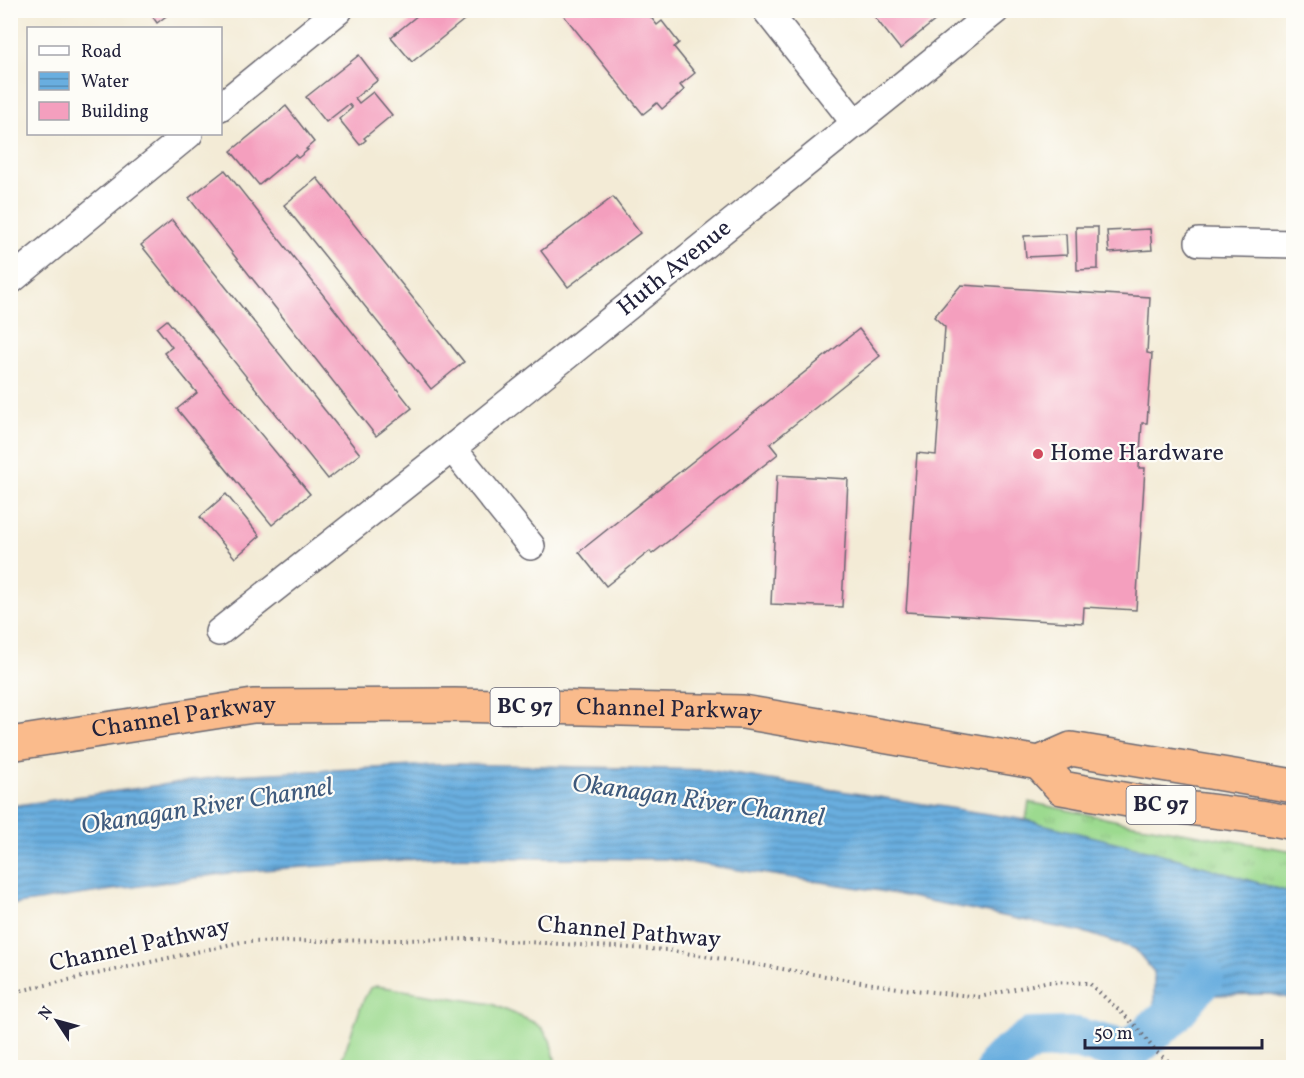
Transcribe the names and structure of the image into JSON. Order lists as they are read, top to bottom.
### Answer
{
  "streets": {
    "highway": ["BC 97", "Channel Parkway"],
    "street": ["Huth Avenue"],
    "path": ["Channel Pathway"]
  },
  "crossings": [
    ["BC 97", "Channel Parkway"]
  ],
  "water": ["Okanagan River Channel"],
  "places": ["Home Hardware"],
  "legend": ["Road", "Water", "Building"],
  "scale_bar": "50 m",
  "north": "top left"
}
